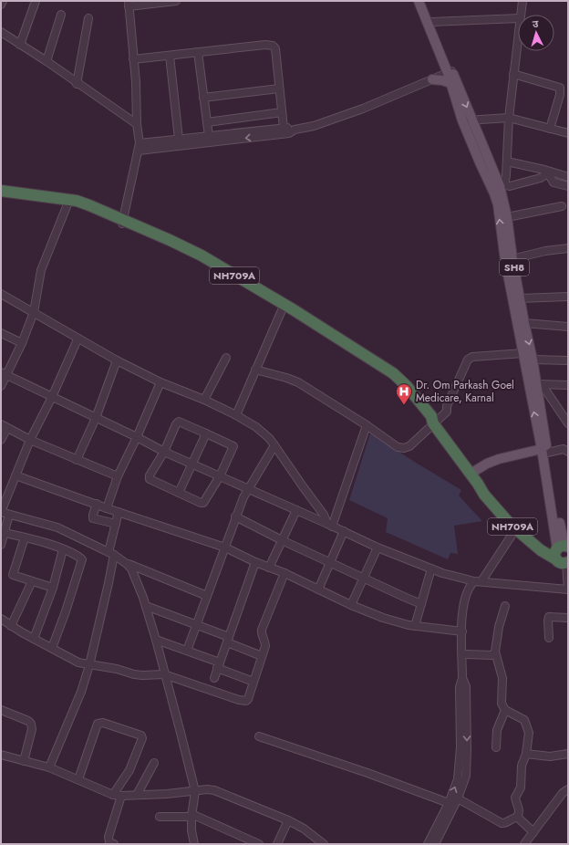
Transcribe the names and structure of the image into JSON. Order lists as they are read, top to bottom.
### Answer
{
  "streets": {
    "highway": ["NH709A"],
    "main road": ["SH8"]
  },
  "crossings": [
    ["SH8", "NH709A"]
  ],
  "places": {
    "hospital": ["Dr. Om Parkash Goel Medicare, Karnal"]
  },
  "north": "top"
}
